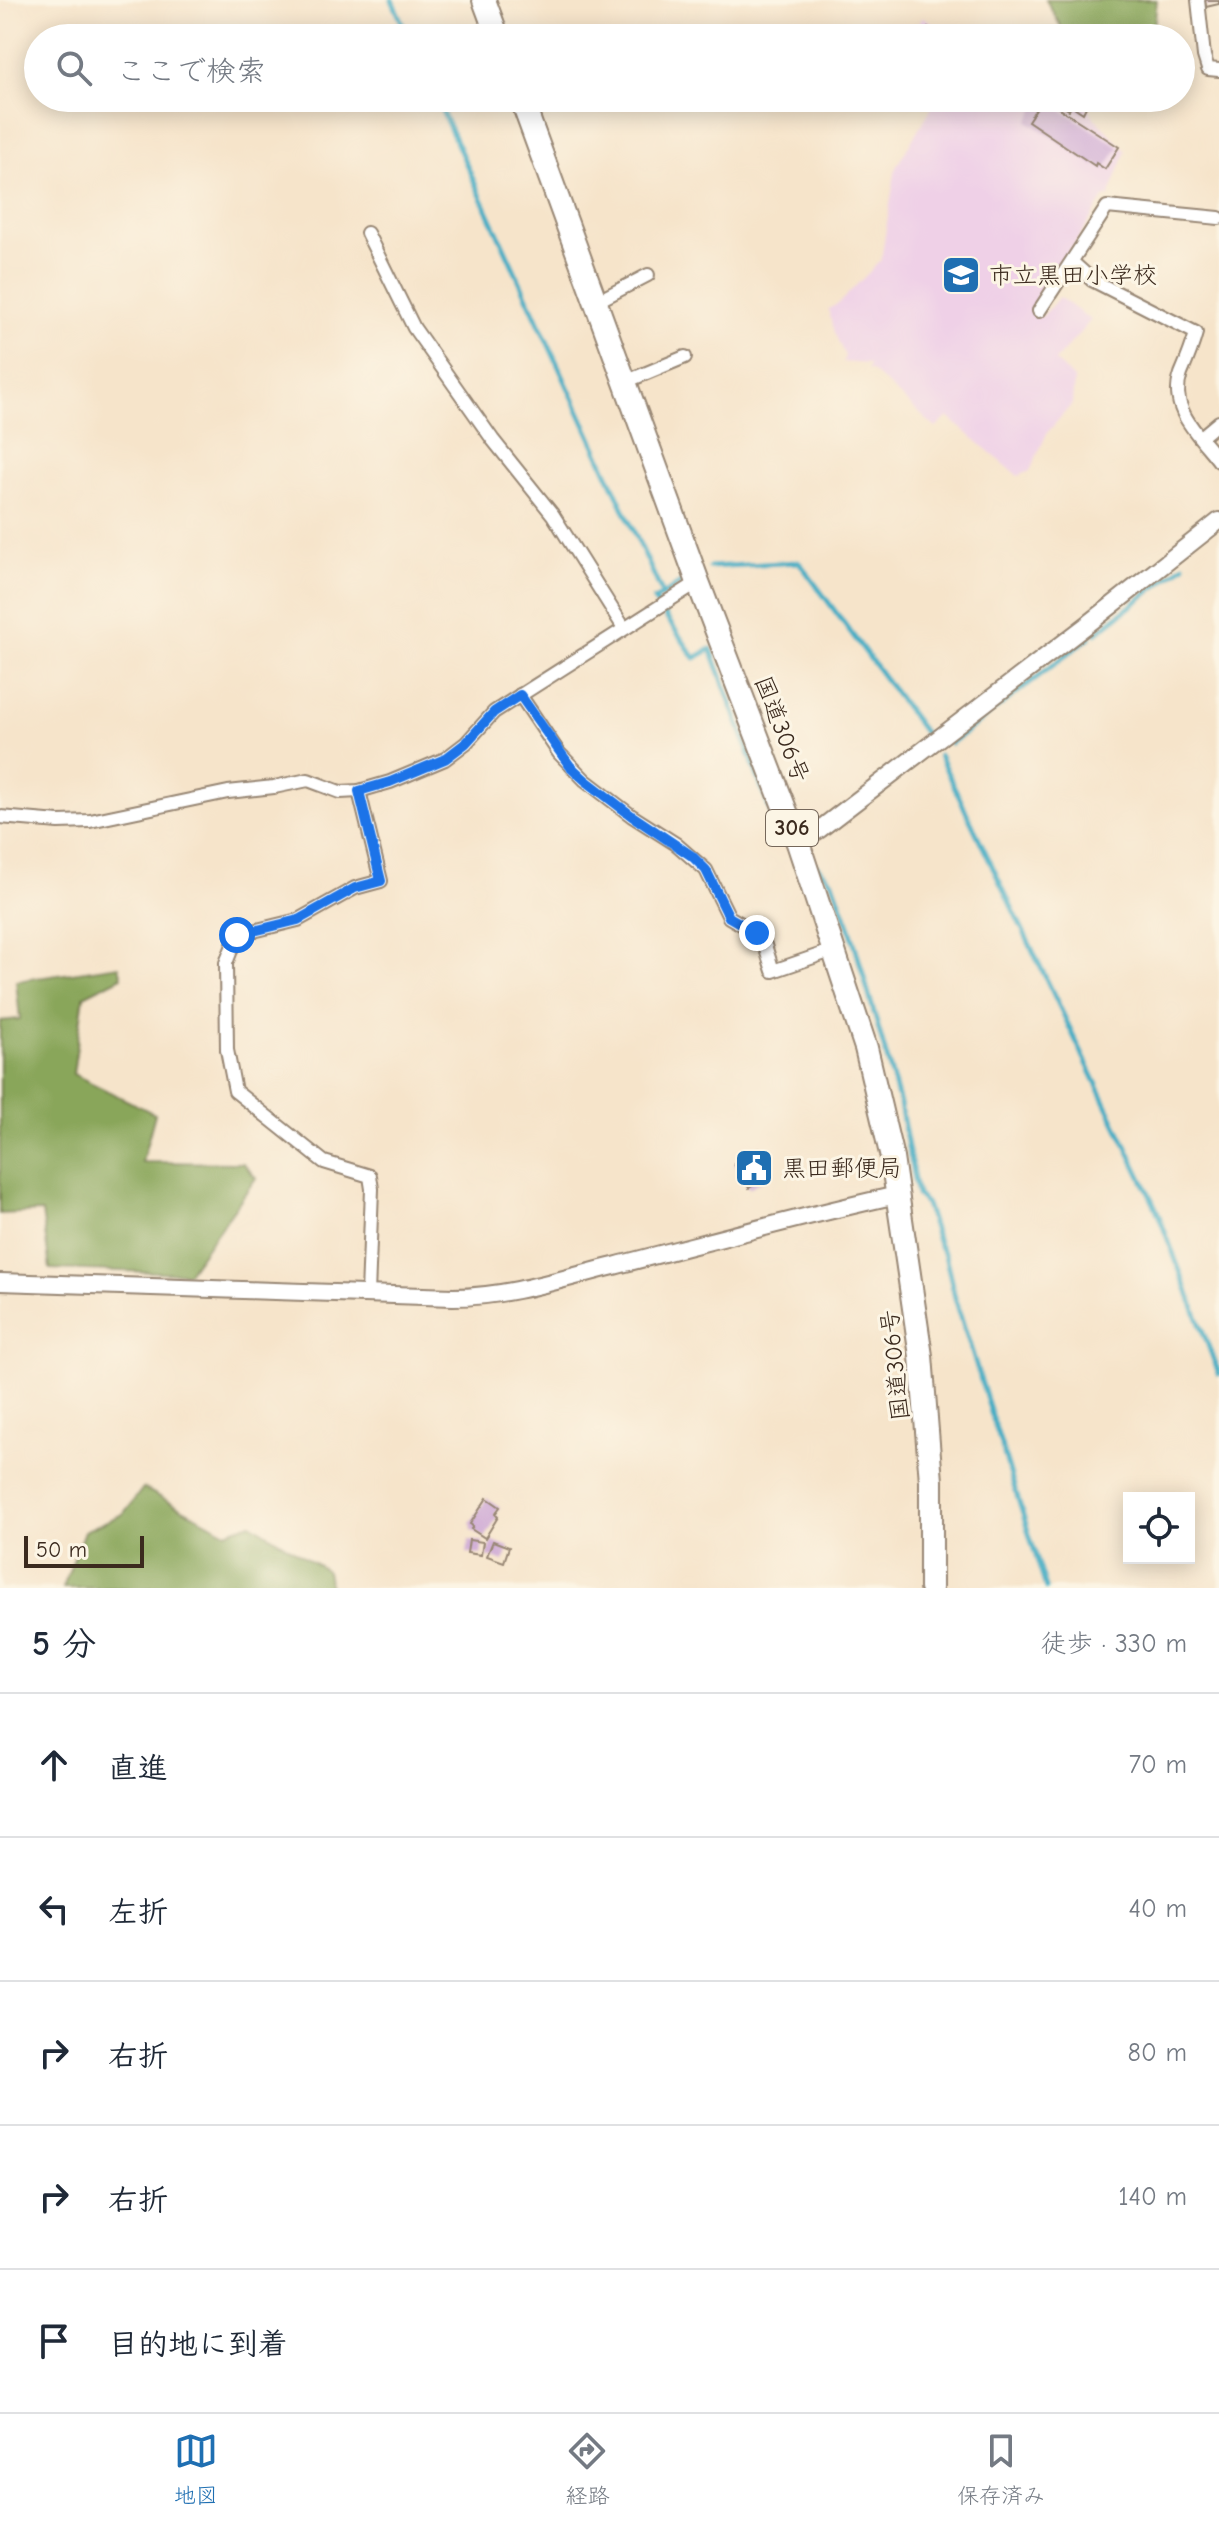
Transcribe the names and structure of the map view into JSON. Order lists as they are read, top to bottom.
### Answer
{
  "streets": {
    "highway": ["国道306号", "306"]
  },
  "places": {
    "school or university": ["市立黒田小学校"],
    "public building": ["黒田郵便局"]
  },
  "scale_bar": "50 m",
  "page": {
    "search": "ここで検索",
    "scale": "50 m",
    "heading": ["5 分", "徒歩 · 330 m"],
    "list": [
      ["直進", "70 m"],
      ["左折", "40 m"],
      ["右折", "80 m"],
      ["右折", "140 m"],
      "目的地に到着"
    ],
    "nav": ["地図", "経路", "保存済み"]
  }
}
